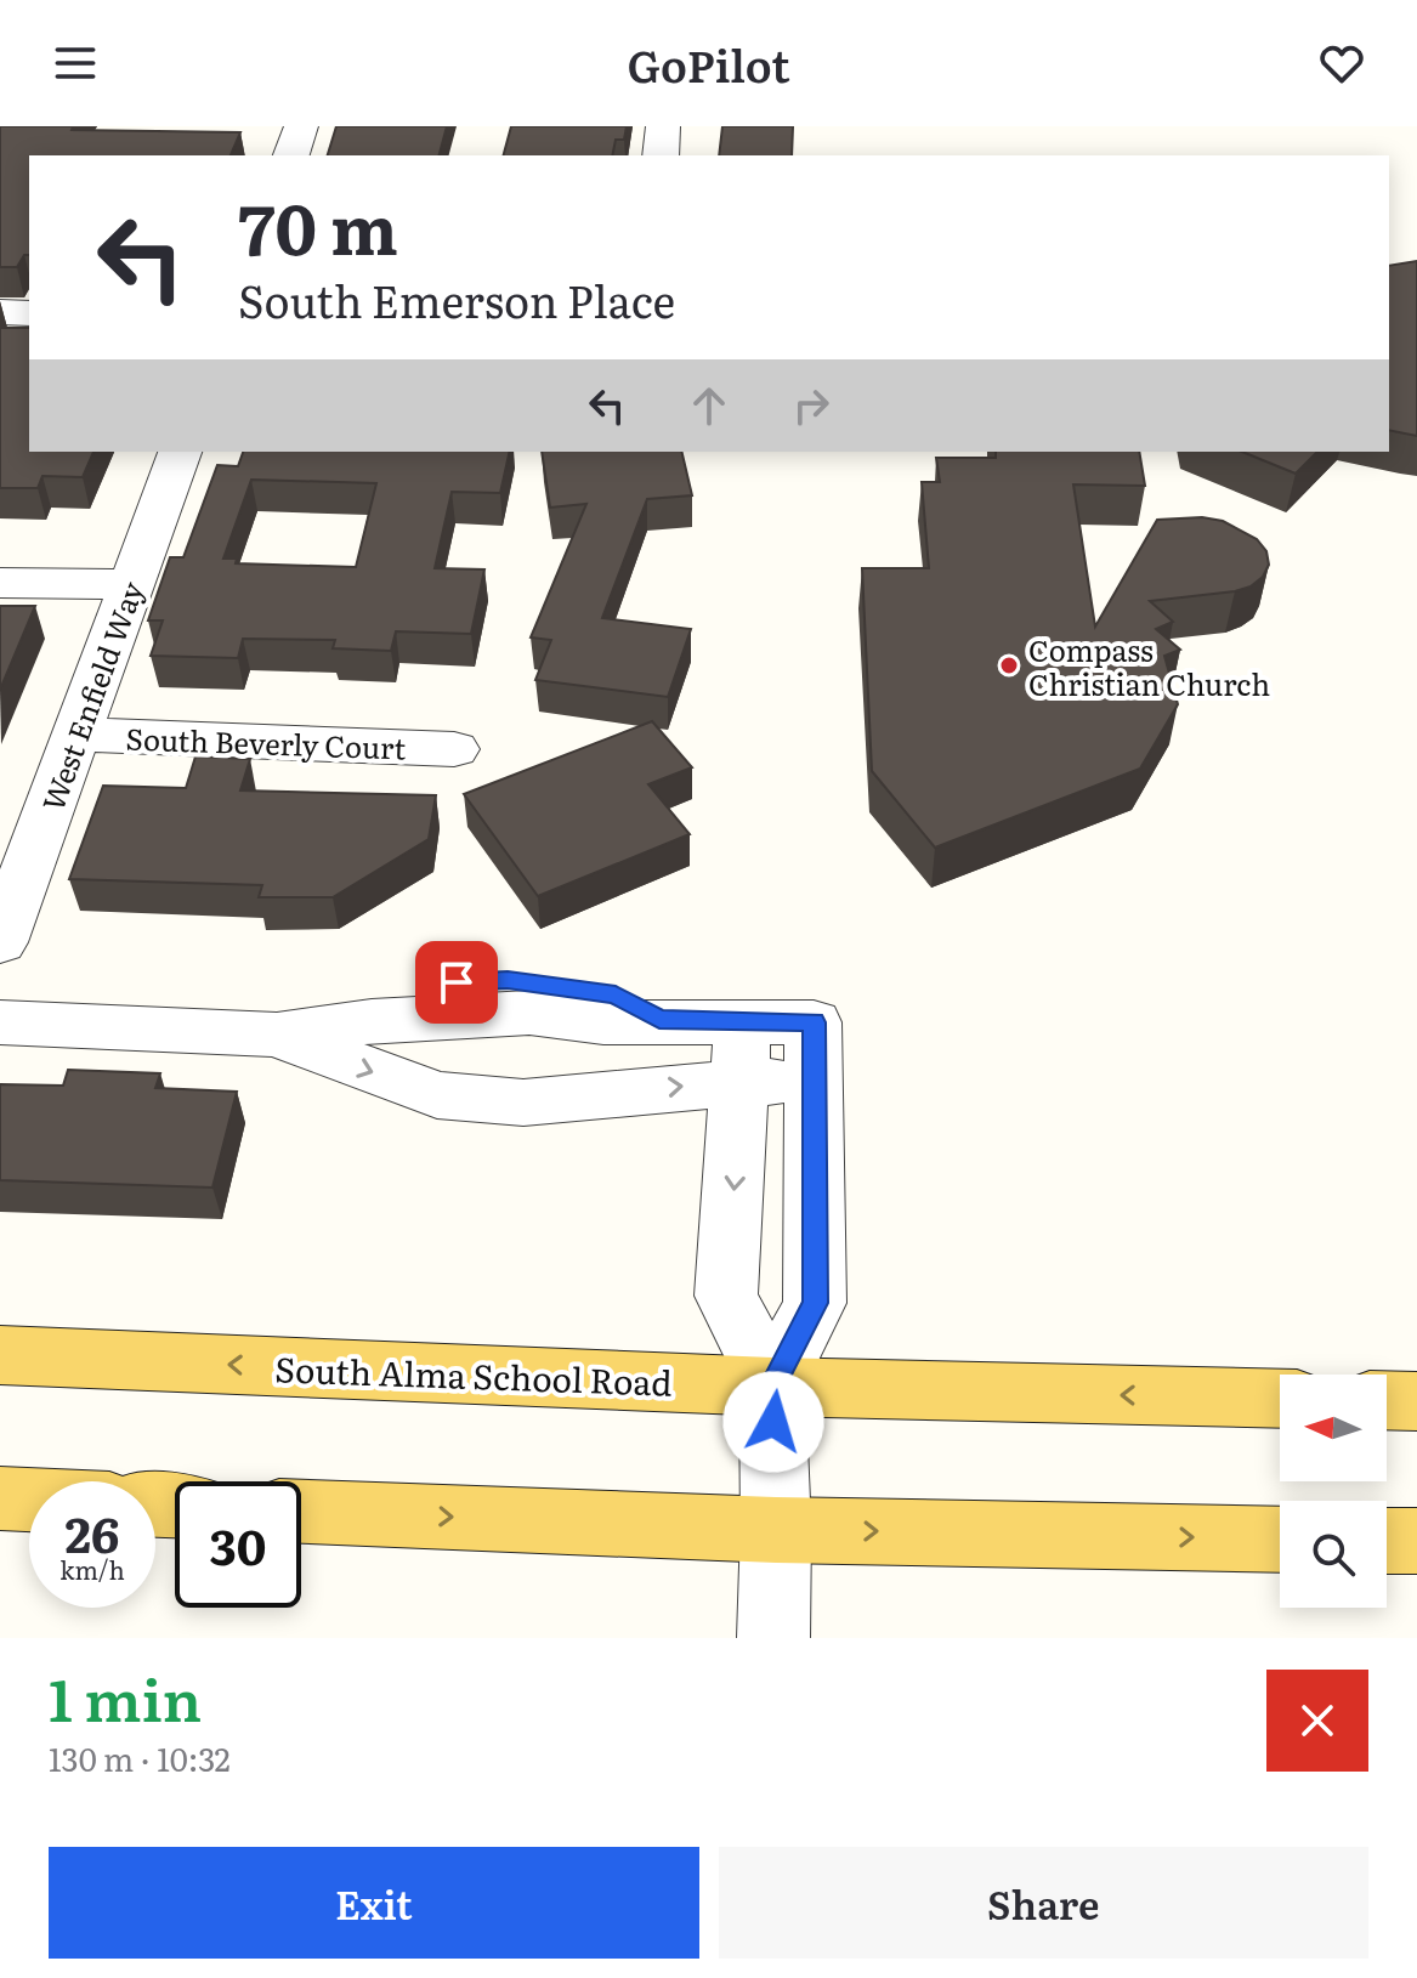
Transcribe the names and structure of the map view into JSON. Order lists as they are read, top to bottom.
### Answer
{
  "streets": {
    "main road": ["South Alma School Road"],
    "street": ["West Enfield Way", "South Beverly Court"]
  },
  "crossings": [
    ["West Enfield Way", "South Beverly Court"]
  ],
  "places": ["Compass Christian Church"],
  "north": "left",
  "page": {
    "header": "GoPilot",
    "turn": ["70 m", "South Emerson Place"],
    "speed": "26 km/h",
    "limit": "30",
    "heading": ["1 min", "130 m · 10:32"],
    "buttons": ["Exit", "Share"]
  }
}
